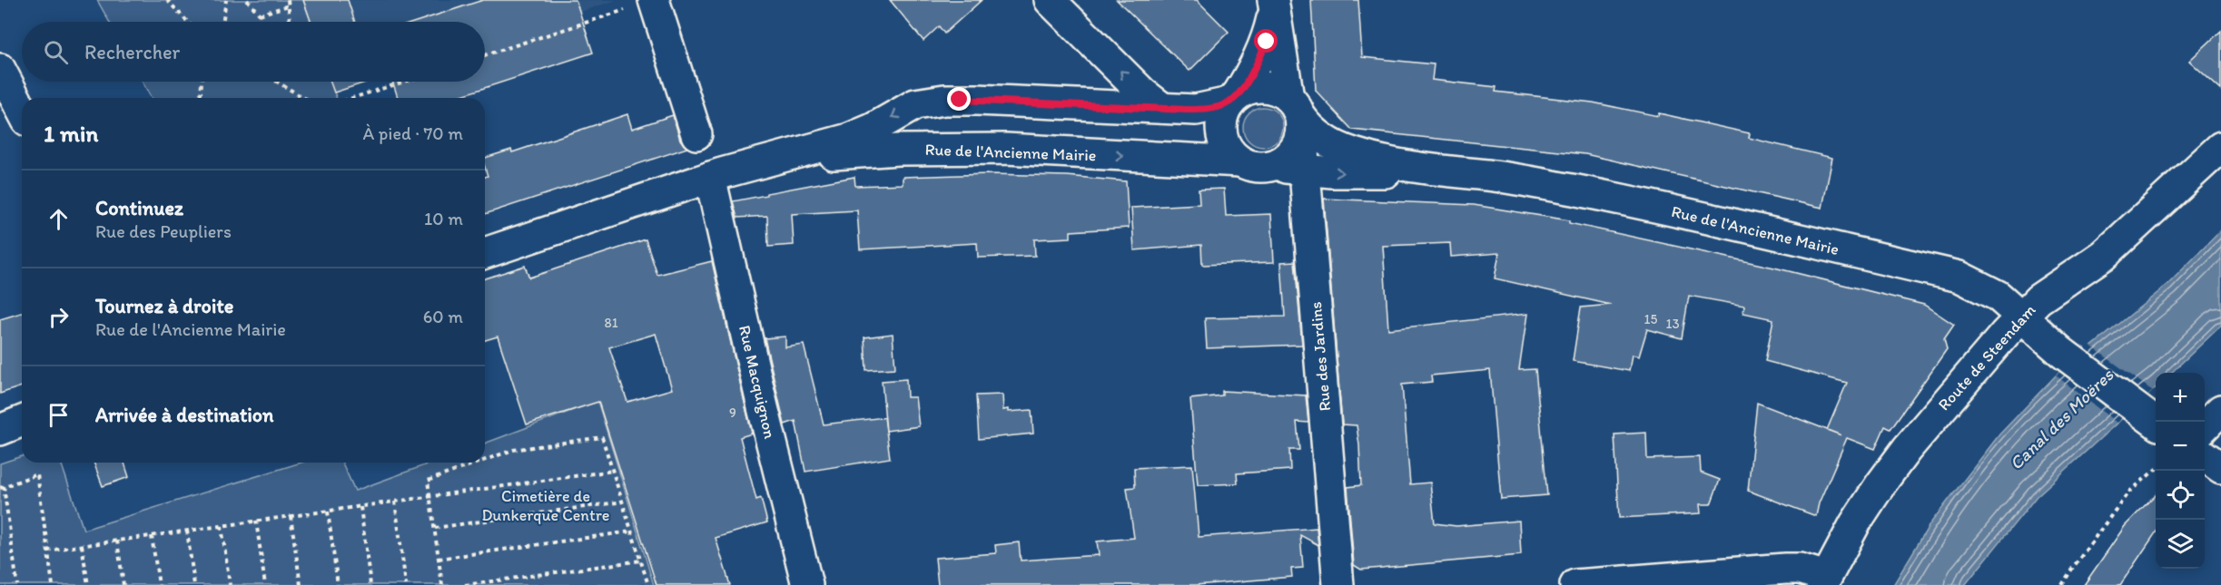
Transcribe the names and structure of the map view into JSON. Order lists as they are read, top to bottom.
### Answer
{
  "streets": {
    "street": [
      "Rue de l'Ancienne Mairie",
      "Rue des Jardins",
      "Route de Steendam",
      "Rue Macquignon"
    ]
  },
  "crossings": [
    ["Rue de l'Ancienne Mairie", "Rue des Jardins"],
    ["Rue de l'Ancienne Mairie", "Route de Steendam"],
    ["Rue de l'Ancienne Mairie", "Rue Macquignon"]
  ],
  "water": ["Canal des Moëres"],
  "parks": ["Cimetière de Dunkerque Centre"],
  "house_numbers": [
    "15",
    "81",
    "13",
    "9"
  ],
  "page": {
    "search": "Rechercher",
    "heading": ["1 min", "À pied · 70 m"],
    "list": [
      ["Continuez", "Rue des Peupliers", "10 m"],
      ["Tournez à droite", "Rue de l'Ancienne Mairie", "60 m"],
      "Arrivée à destination"
    ],
    "map_buttons": ["+", "−"]
  }
}
